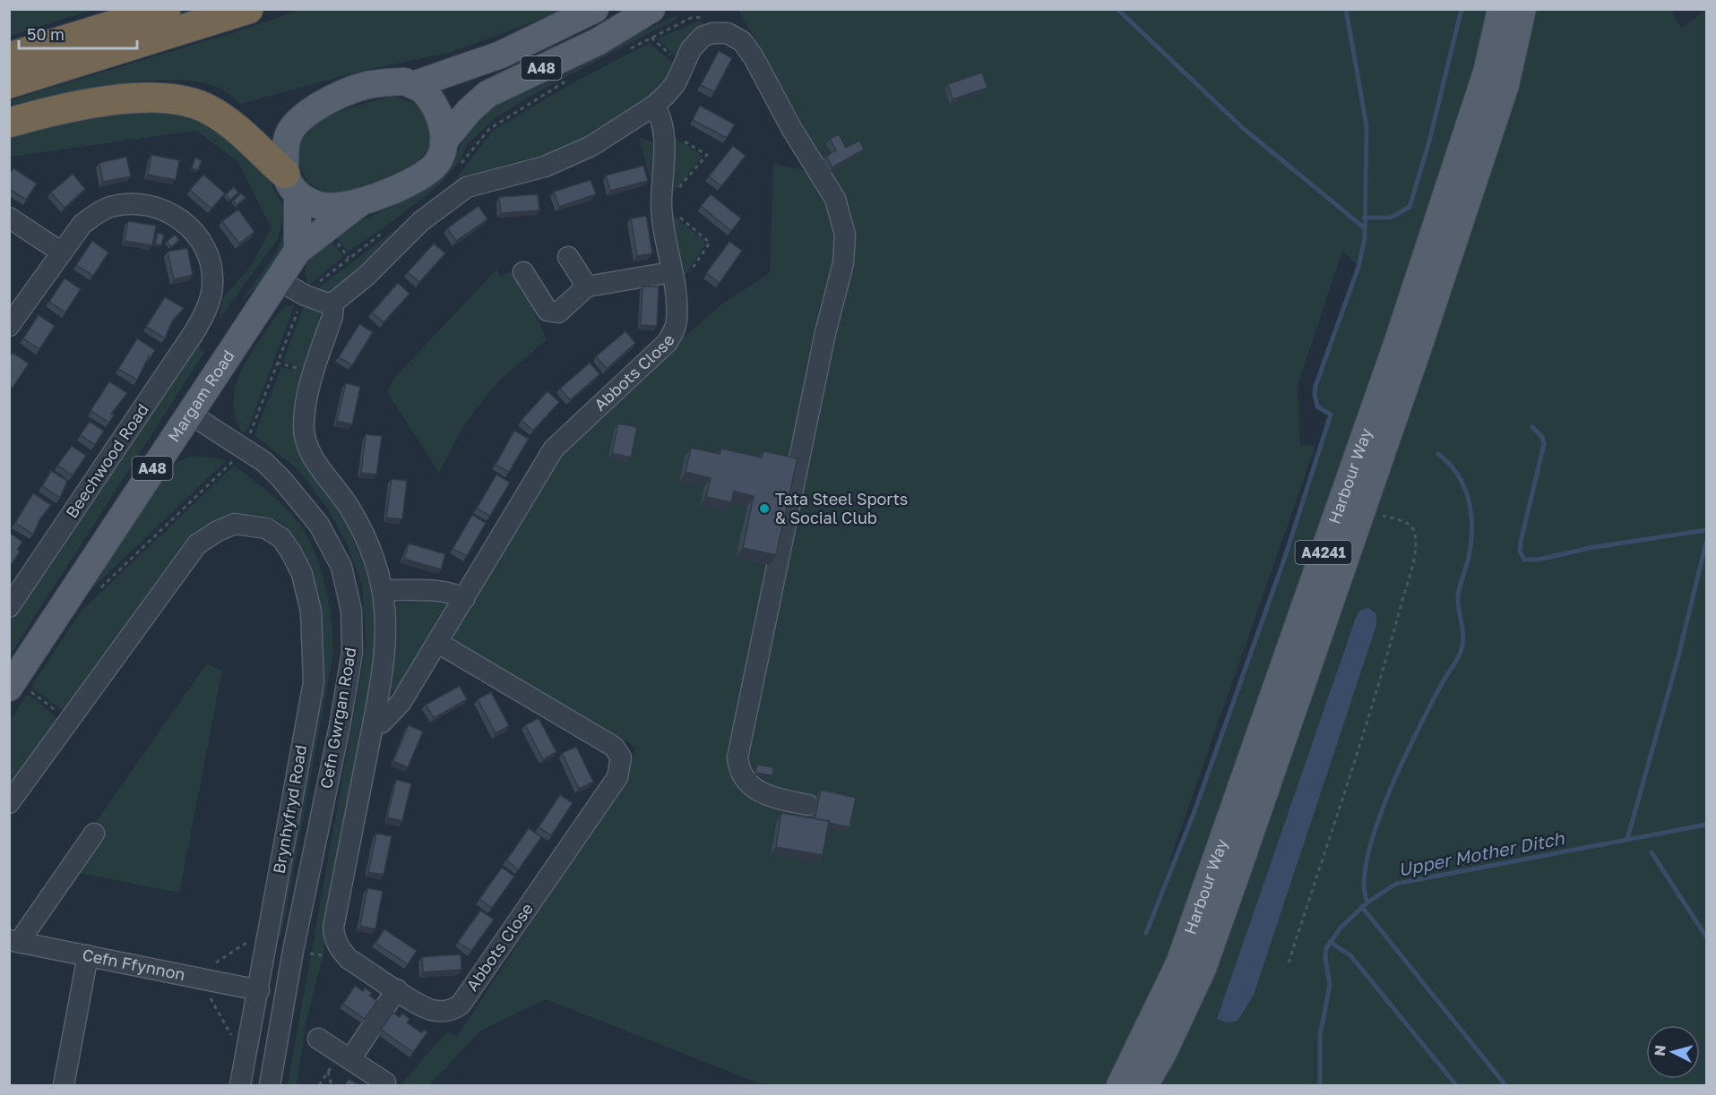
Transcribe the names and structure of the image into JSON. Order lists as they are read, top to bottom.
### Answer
{
  "streets": {
    "main road": [
      "A48",
      "Margam Road",
      "Harbour Way",
      "A4241"
    ],
    "street": [
      "Abbots Close",
      "Beechwood Road",
      "Cefn Gwrgan Road",
      "Brynhyfryd Road",
      "Cefn Ffynnon"
    ]
  },
  "crossings": [
    ["A48", "Margam Road"],
    ["Margam Road", "Cefn Gwrgan Road"],
    ["Brynhyfryd Road", "Cefn Ffynnon"]
  ],
  "water": ["Upper Mother Ditch"],
  "places": ["Tata Steel Sports & Social Club"],
  "scale_bar": "50 m",
  "north": "left"
}
